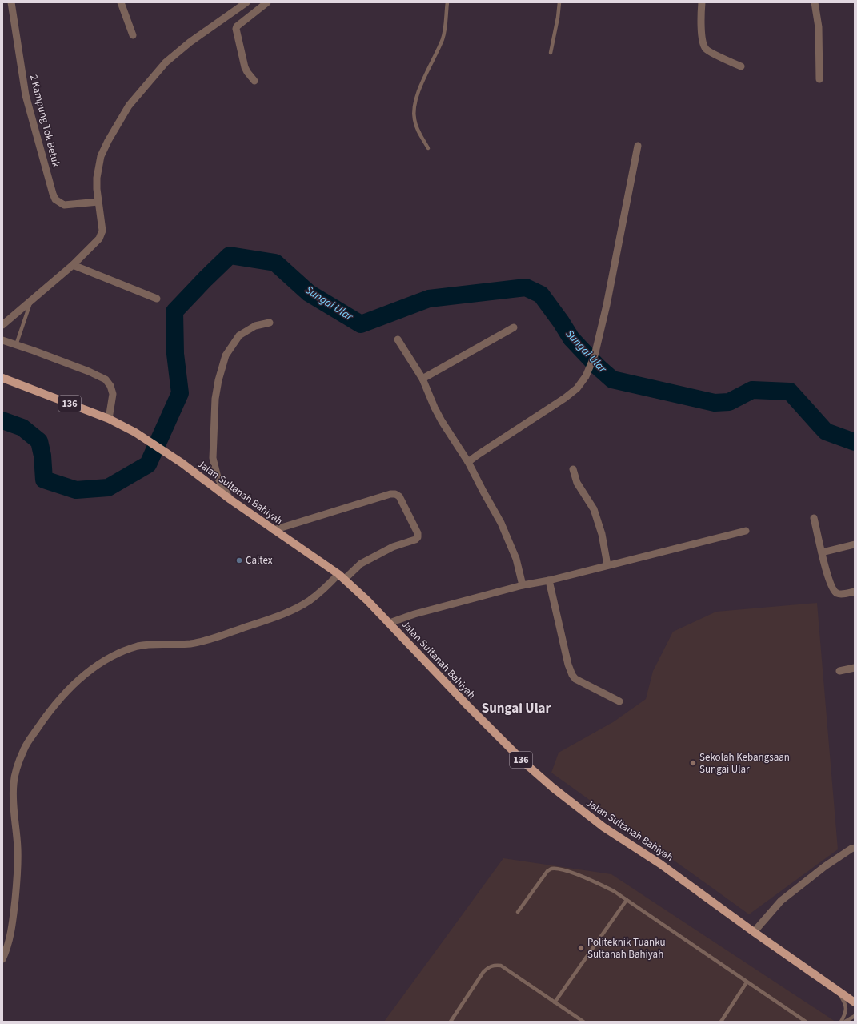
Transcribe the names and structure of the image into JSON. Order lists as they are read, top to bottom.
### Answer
{
  "streets": {
    "main road": ["136", "Jalan Sultanah Bahiyah"],
    "street": ["2 Kampung Tok Betuk"]
  },
  "districts": ["Sungai Ular"],
  "water": ["Sungai Ular"],
  "places": ["Caltex", "Sekolah Kebangsaan Sungai Ular", "Politeknik Tuanku Sultanah Bahiyah"]
}
